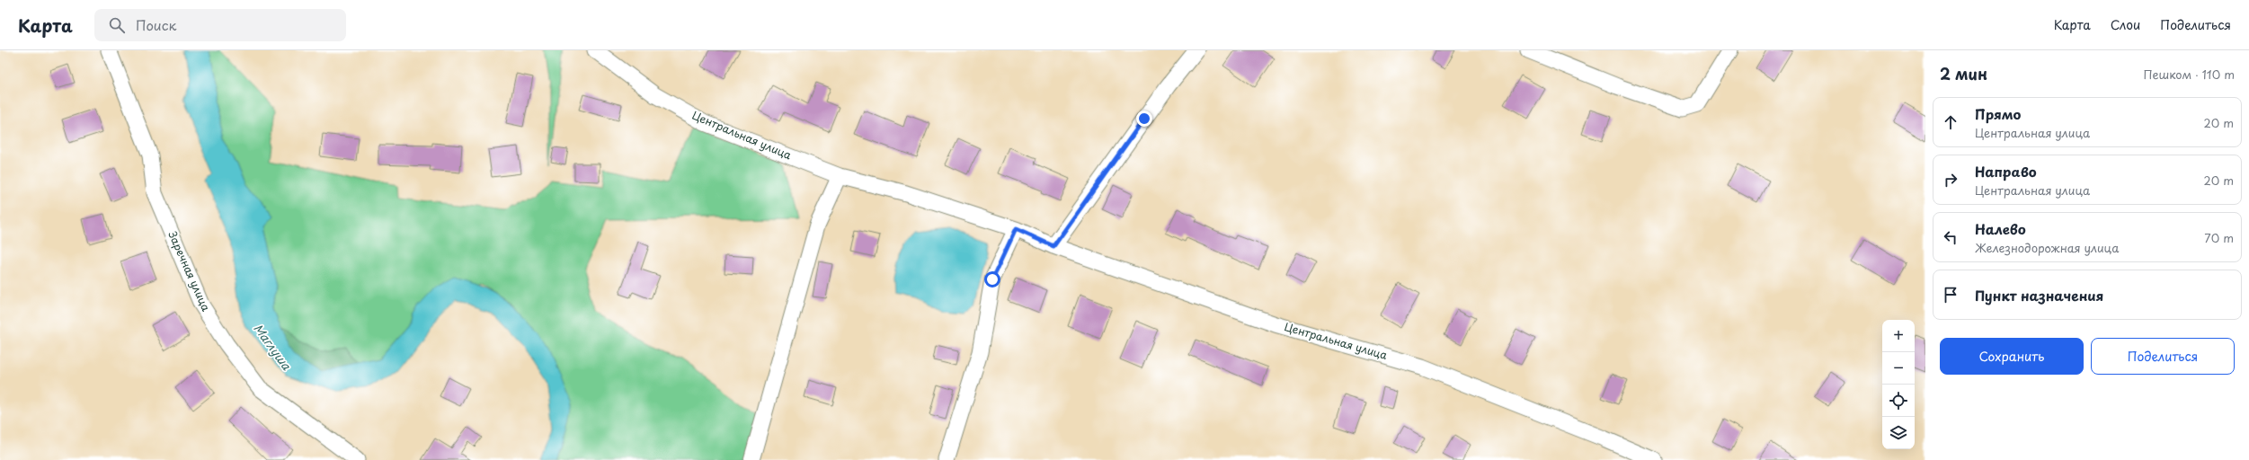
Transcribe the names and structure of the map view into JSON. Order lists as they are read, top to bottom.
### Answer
{
  "streets": {
    "street": ["Центральная улица", "Заречная улица"]
  },
  "water": ["Маглуша"],
  "page": {
    "header": "Карта",
    "search": "Поиск",
    "nav": ["Карта", "Слои", "Поделиться"],
    "heading": ["2 мин", "Пешком · 110 m"],
    "list": [
      ["Прямо", "Центральная улица", "20 m"],
      ["Направо", "Центральная улица", "20 m"],
      ["Налево", "Железнодорожная улица", "70 m"],
      "Пункт назначения"
    ],
    "map_buttons": ["+", "−"],
    "buttons": ["Сохранить", "Поделиться"]
  }
}
